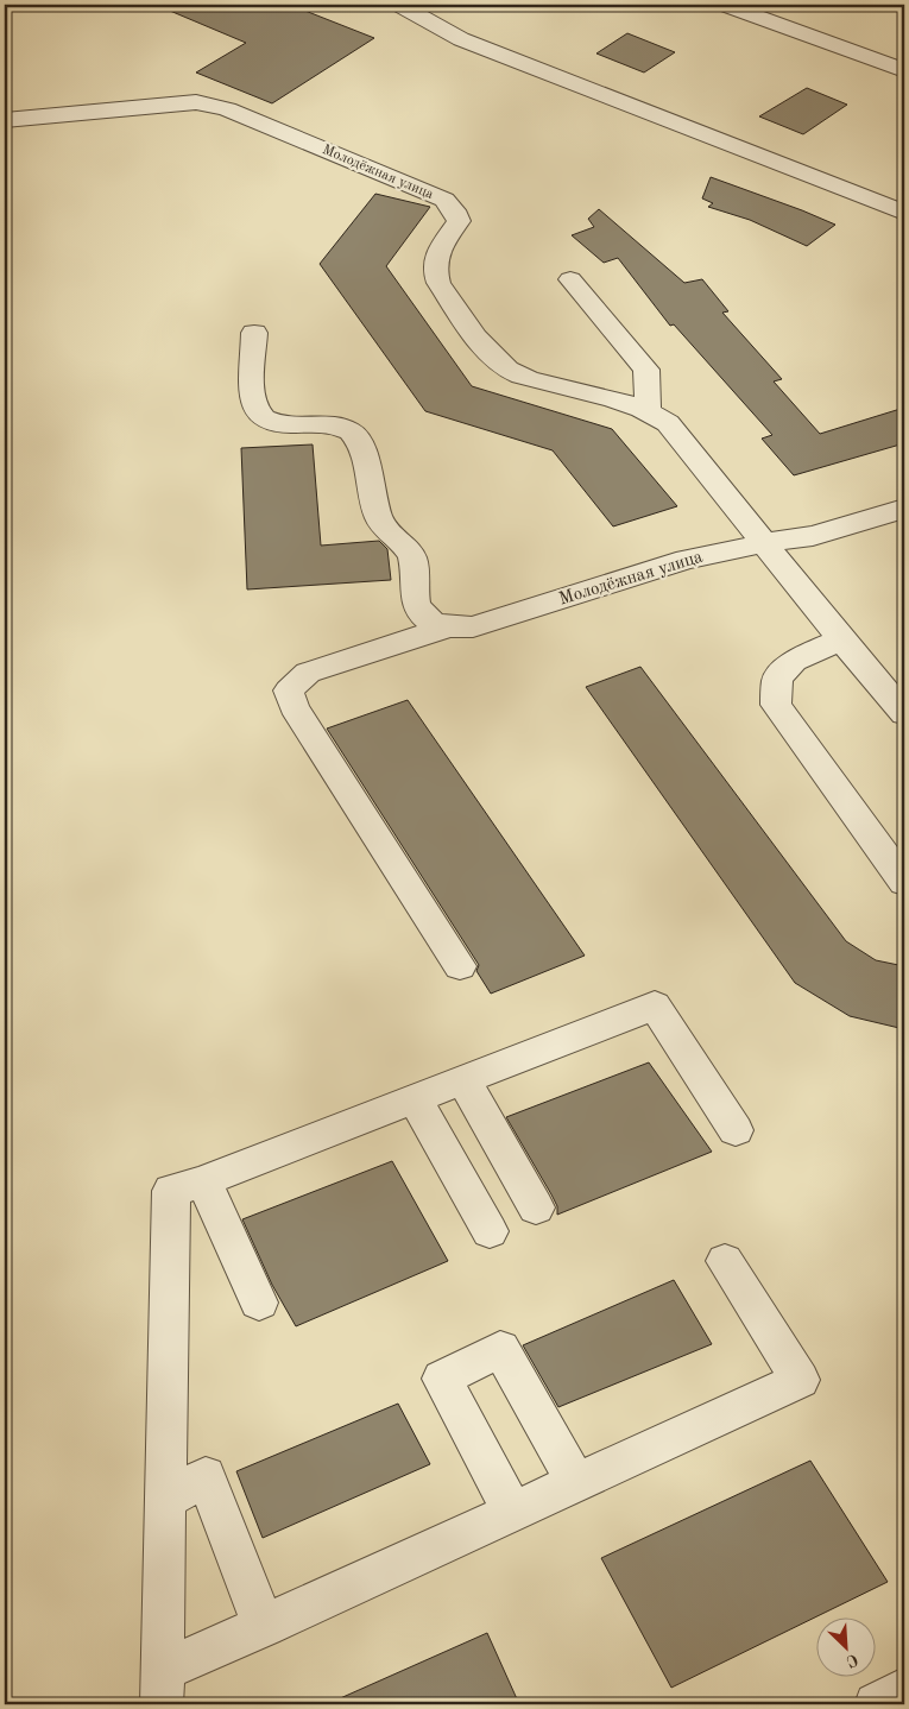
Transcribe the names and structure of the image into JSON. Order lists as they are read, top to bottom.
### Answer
{
  "streets": {
    "street": ["Молодёжная улица"]
  },
  "north": "bottom right"
}
